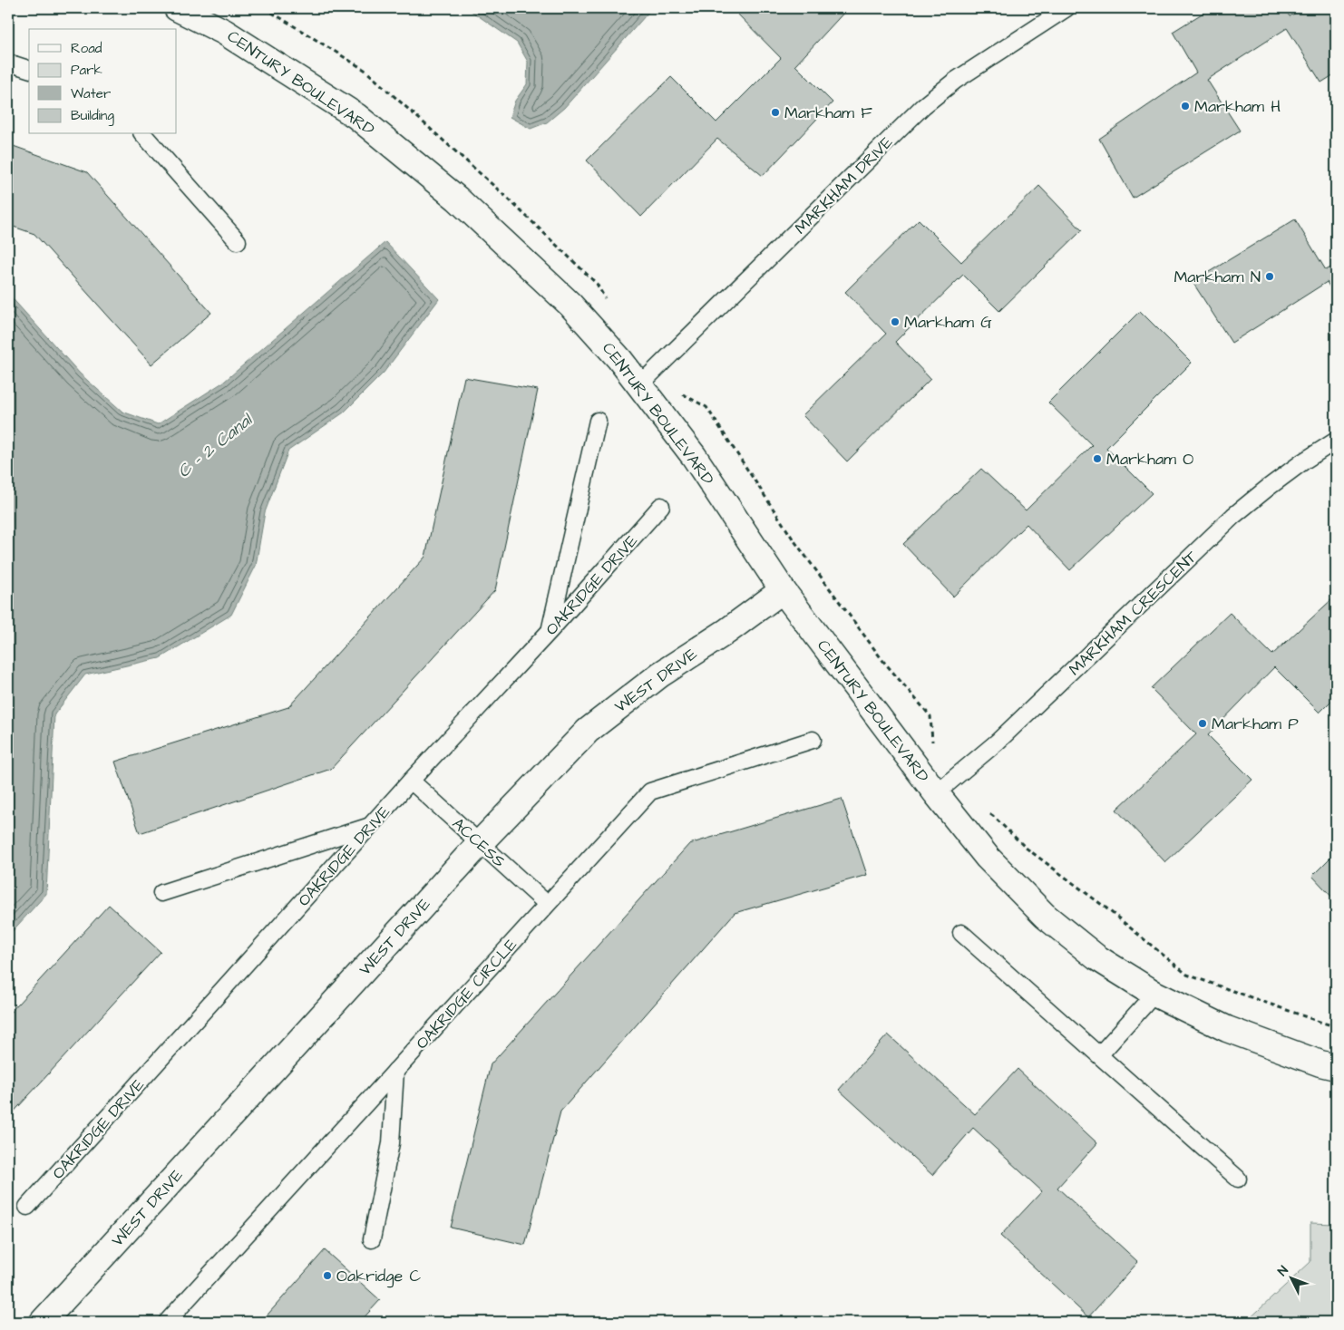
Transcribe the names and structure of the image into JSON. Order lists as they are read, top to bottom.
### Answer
{
  "streets": {
    "street": ["CENTURY BOULEVARD", "WEST DRIVE"],
    "lane": [
      "MARKHAM DRIVE",
      "OAKRIDGE DRIVE",
      "MARKHAM CRESCENT",
      "ACCESS",
      "OAKRIDGE CIRCLE"
    ]
  },
  "crossings": [
    ["CENTURY BOULEVARD", "MARKHAM DRIVE"],
    ["CENTURY BOULEVARD", "MARKHAM CRESCENT"],
    ["CENTURY BOULEVARD", "WEST DRIVE"],
    ["OAKRIDGE DRIVE", "ACCESS"],
    ["WEST DRIVE", "ACCESS"],
    ["ACCESS", "OAKRIDGE CIRCLE"]
  ],
  "water": ["C - 2 Canal"],
  "places": [
    "Markham H",
    "Markham F",
    "Markham N",
    "Markham G",
    "Markham O",
    "Markham P",
    "Oakridge C"
  ],
  "legend": [
    "Road",
    "Park",
    "Water",
    "Building"
  ],
  "north": "top left"
}
